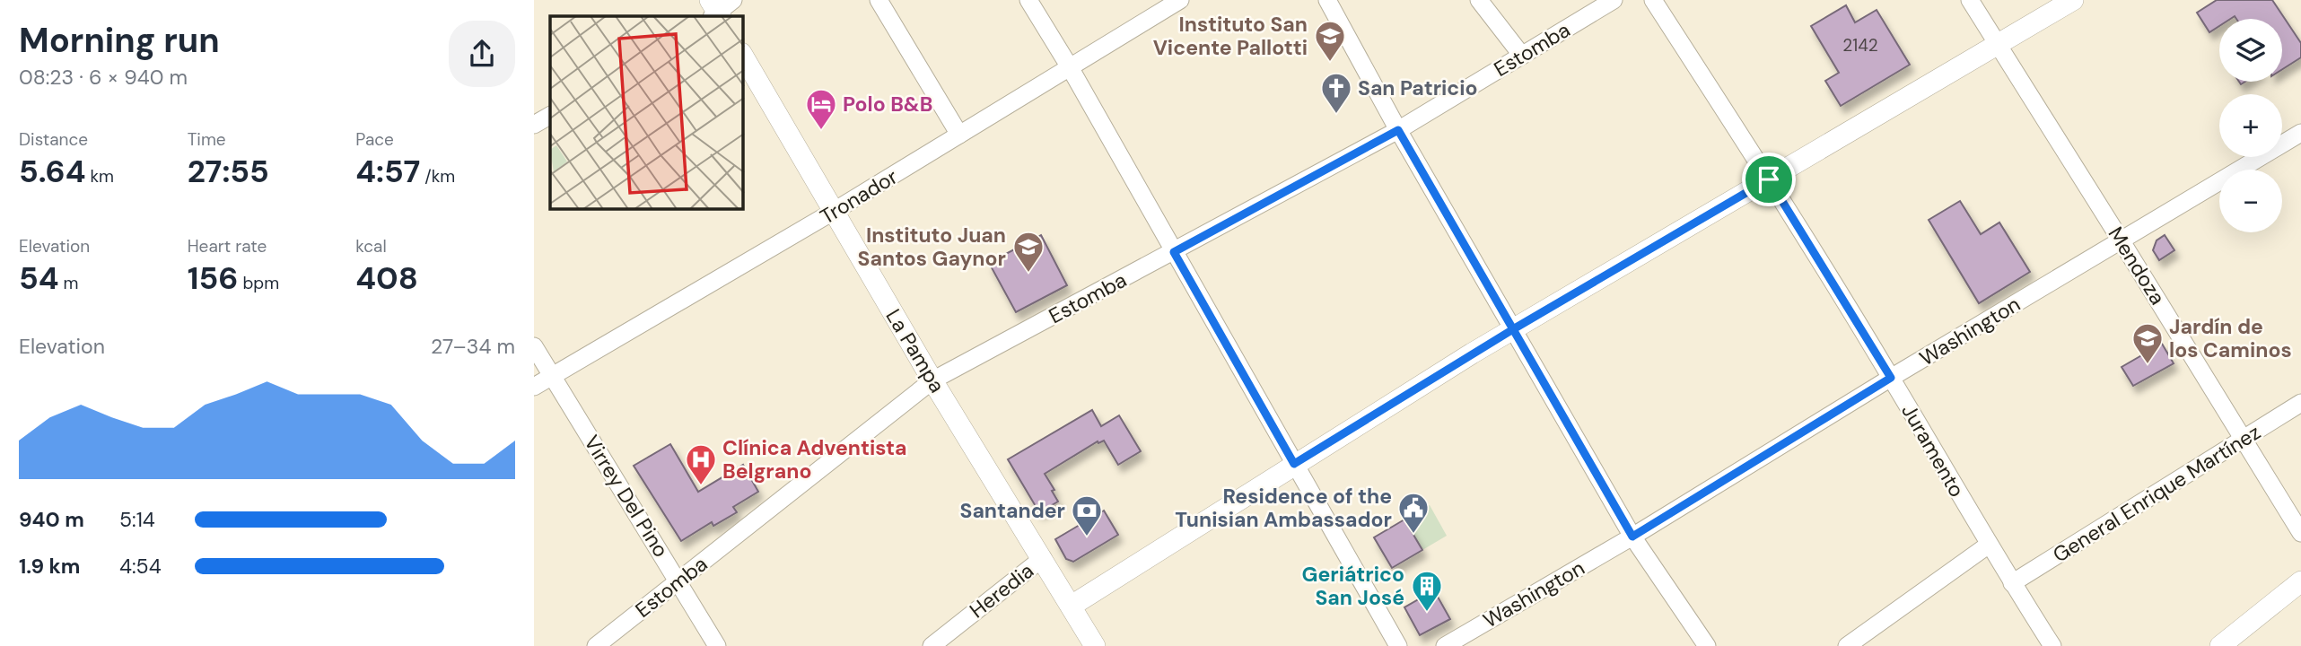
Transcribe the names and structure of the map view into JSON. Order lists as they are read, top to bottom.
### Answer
{
  "streets": {
    "street": [
      "Estomba",
      "Tronador",
      "Mendoza",
      "Washington",
      "La Pampa",
      "Juramento",
      "General Enrique Martínez",
      "Virrey Del Pino",
      "Heredia"
    ]
  },
  "crossings": [
    ["Estomba", "La Pampa"],
    ["Estomba", "Virrey Del Pino"],
    ["Tronador", "La Pampa"],
    ["Tronador", "Virrey Del Pino"],
    ["Mendoza", "Washington"],
    ["Mendoza", "General Enrique Martínez"],
    ["Washington", "Juramento"],
    ["La Pampa", "Heredia"],
    ["Juramento", "General Enrique Martínez"]
  ],
  "places": {
    "school or university": ["Instituto San Vicente Pallotti", "Instituto Juan Santos Gaynor", "Jardín de los Caminos"],
    "church": ["San Patricio"],
    "hotel": ["Polo B&B"],
    "hospital": ["Clínica Adventista Belgrano"],
    "public building": ["Residence of the Tunisian Ambassador"],
    "bank": ["Santander"],
    "building": ["Geriátrico San José"]
  },
  "house_numbers": ["2142"],
  "page": {
    "heading": ["Morning run", "08:23 · 6 × 940 m"],
    "map_buttons": ["+", "−"],
    "stats": [
      ["Distance", "5.64 km"],
      ["Time", "27:55"],
      ["Pace", "4:57 /km"],
      ["Elevation", "54 m"],
      ["Heart rate", "156 bpm"],
      ["kcal", "408"]
    ],
    "chart": ["Elevation", "27–34 m"],
    "list": [
      {
        "name": "940 m",
        "note": "5:14"
      },
      {
        "name": "1.9 km",
        "note": "4:54"
      }
    ]
  }
}
